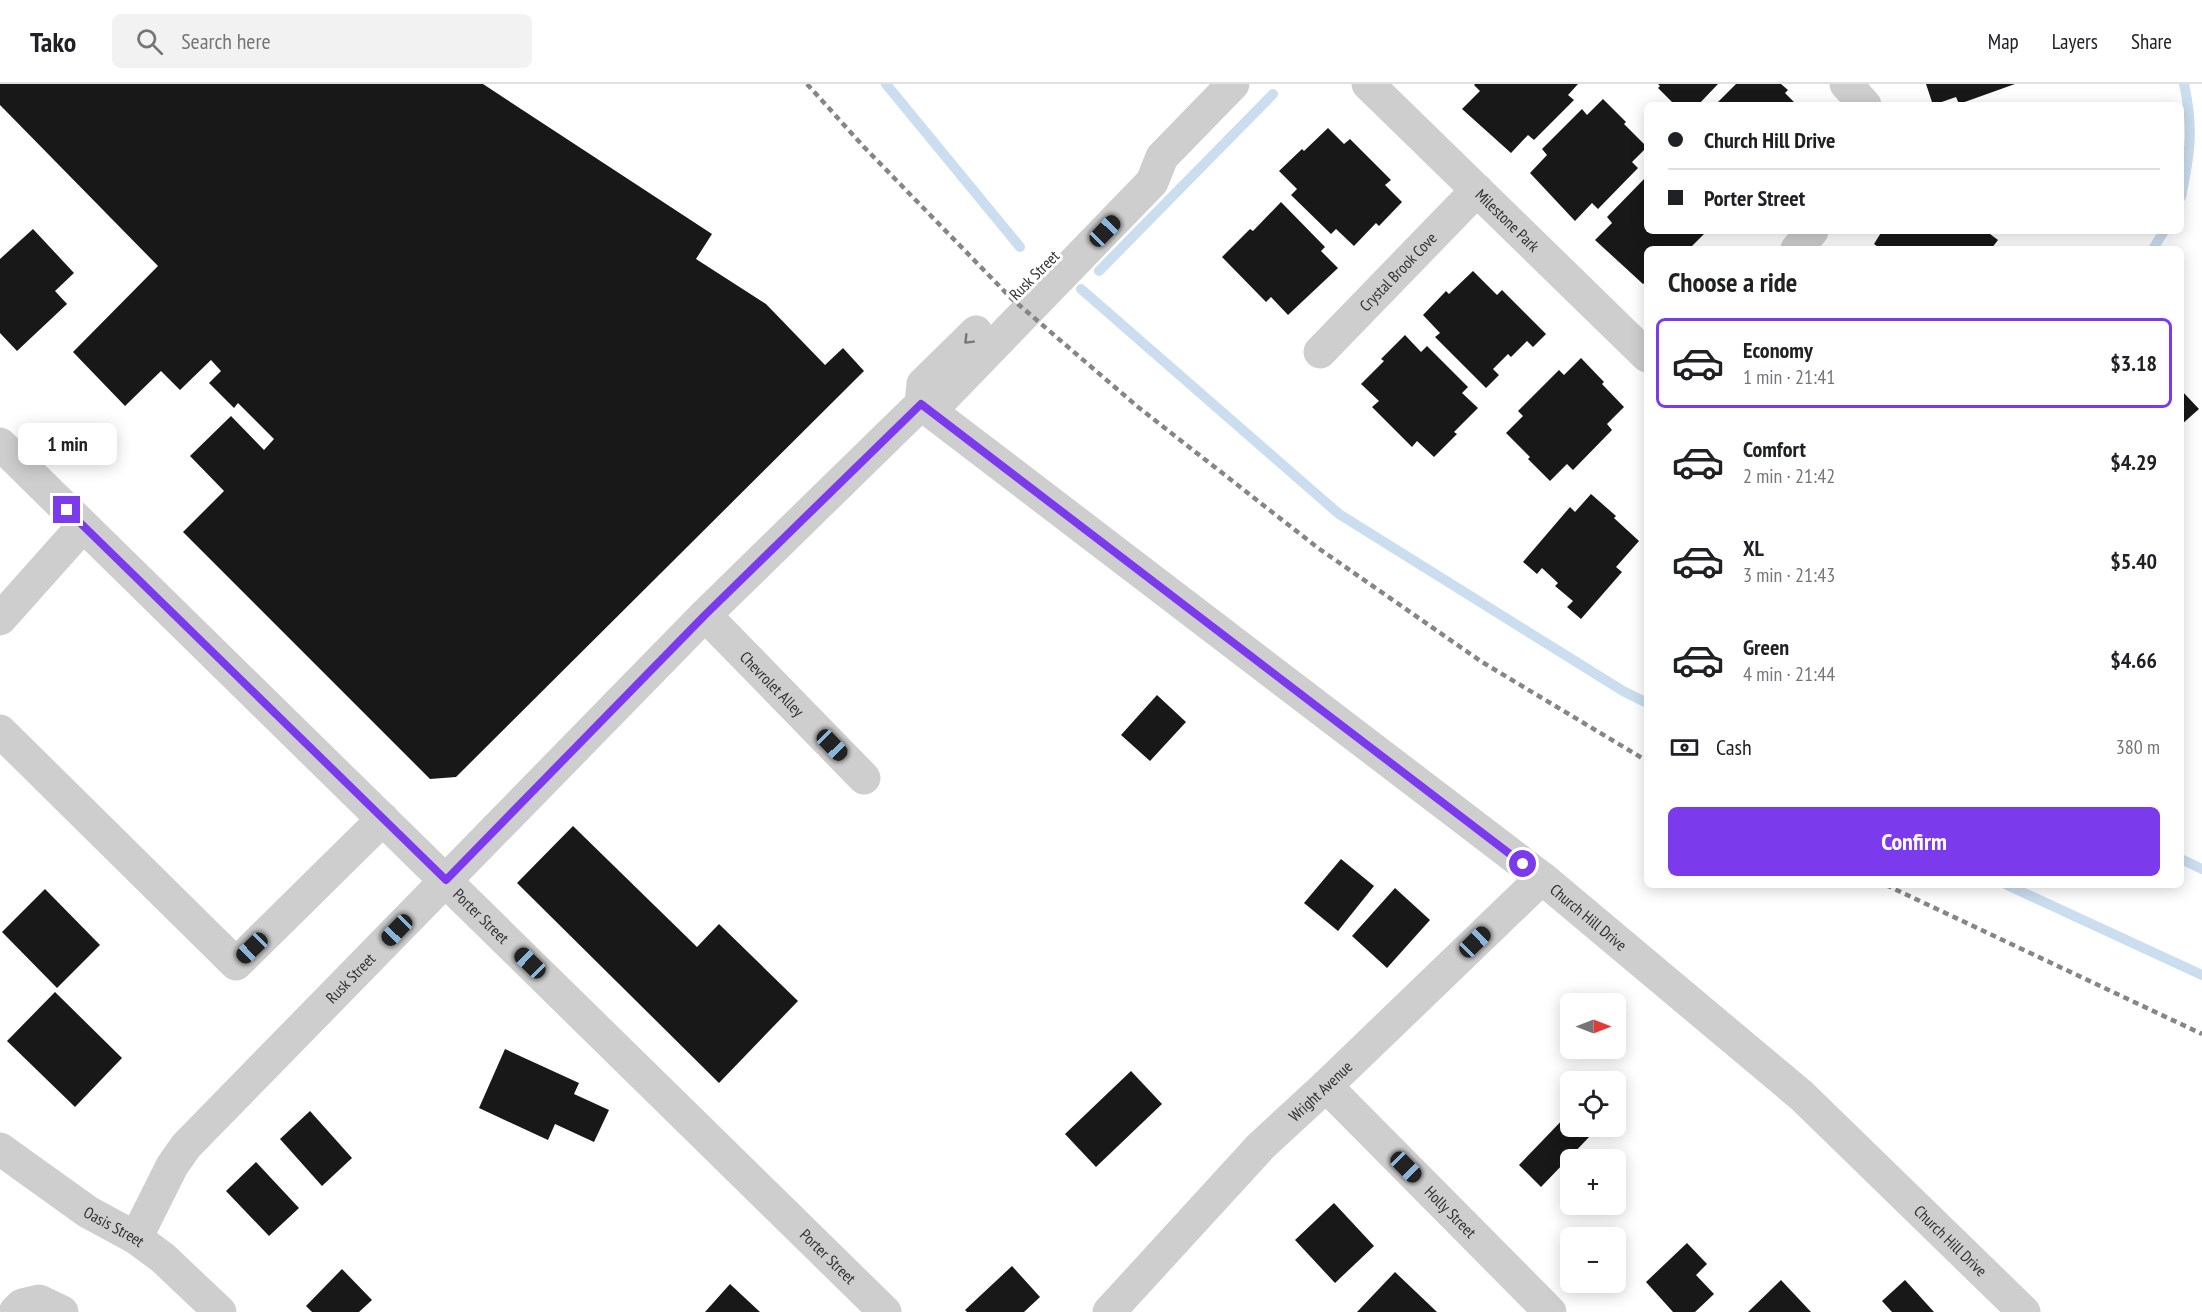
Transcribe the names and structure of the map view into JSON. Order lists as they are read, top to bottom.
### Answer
{
  "streets": {
    "street": [
      "Milestone Park",
      "Crystal Brook Cove",
      "Rusk Street",
      "Chevrolet Alley",
      "Porter Street",
      "Church Hill Drive",
      "Wright Avenue",
      "Holly Street",
      "Oasis Street"
    ]
  },
  "crossings": [
    ["Milestone Park", "Crystal Brook Cove"],
    ["Rusk Street", "Chevrolet Alley"],
    ["Rusk Street", "Porter Street"],
    ["Rusk Street", "Church Hill Drive"],
    ["Rusk Street", "Oasis Street"],
    ["Church Hill Drive", "Wright Avenue"],
    ["Wright Avenue", "Holly Street"]
  ],
  "north": "right",
  "page": {
    "header": "Tako",
    "search": "Search here",
    "nav": ["Map", "Layers", "Share"],
    "banner": ["Church Hill Drive", "Porter Street"],
    "heading": "Choose a ride",
    "list": [
      {
        "name": "Economy",
        "note": "1 min · 21:41",
        "value": "$3.18"
      },
      {
        "name": "Comfort",
        "note": "2 min · 21:42",
        "value": "$4.29"
      },
      {
        "name": "XL",
        "note": "3 min · 21:43",
        "value": "$5.40"
      },
      {
        "name": "Green",
        "note": "4 min · 21:44",
        "value": "$4.66"
      }
    ],
    "bubble": "1 min",
    "pay": ["Cash", "380 m"],
    "buttons": "Confirm",
    "map_buttons": ["+", "−"]
  }
}
